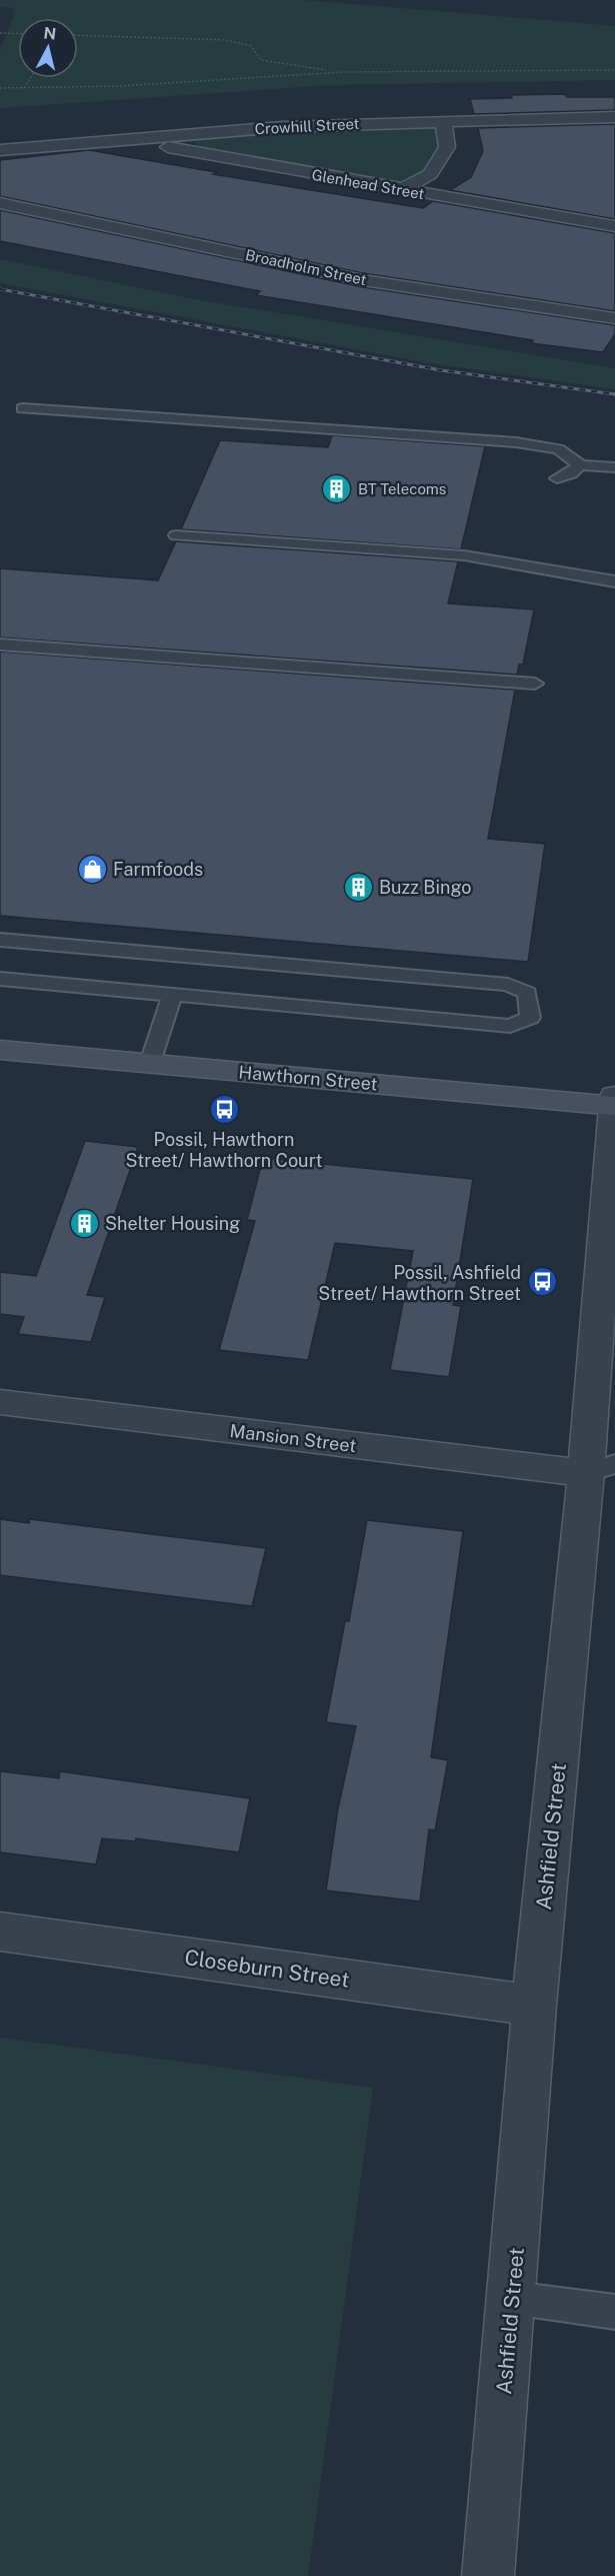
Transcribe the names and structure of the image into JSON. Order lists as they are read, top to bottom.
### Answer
{
  "streets": {
    "main road": ["Hawthorn Street"],
    "street": [
      "Crowhill Street",
      "Glenhead Street",
      "Broadholm Street",
      "Mansion Street",
      "Ashfield Street",
      "Closeburn Street"
    ]
  },
  "crossings": [
    ["Crowhill Street", "Glenhead Street"],
    ["Hawthorn Street", "Ashfield Street"],
    ["Mansion Street", "Ashfield Street"],
    ["Ashfield Street", "Closeburn Street"]
  ],
  "places": {
    "building": ["BT Telecoms", "Buzz Bingo", "Shelter Housing"],
    "shop": ["Farmfoods"],
    "bus stop": ["Possil, Hawthorn Street/ Hawthorn Court", "Possil, Ashfield Street/ Hawthorn Street"]
  },
  "north": "top"
}
